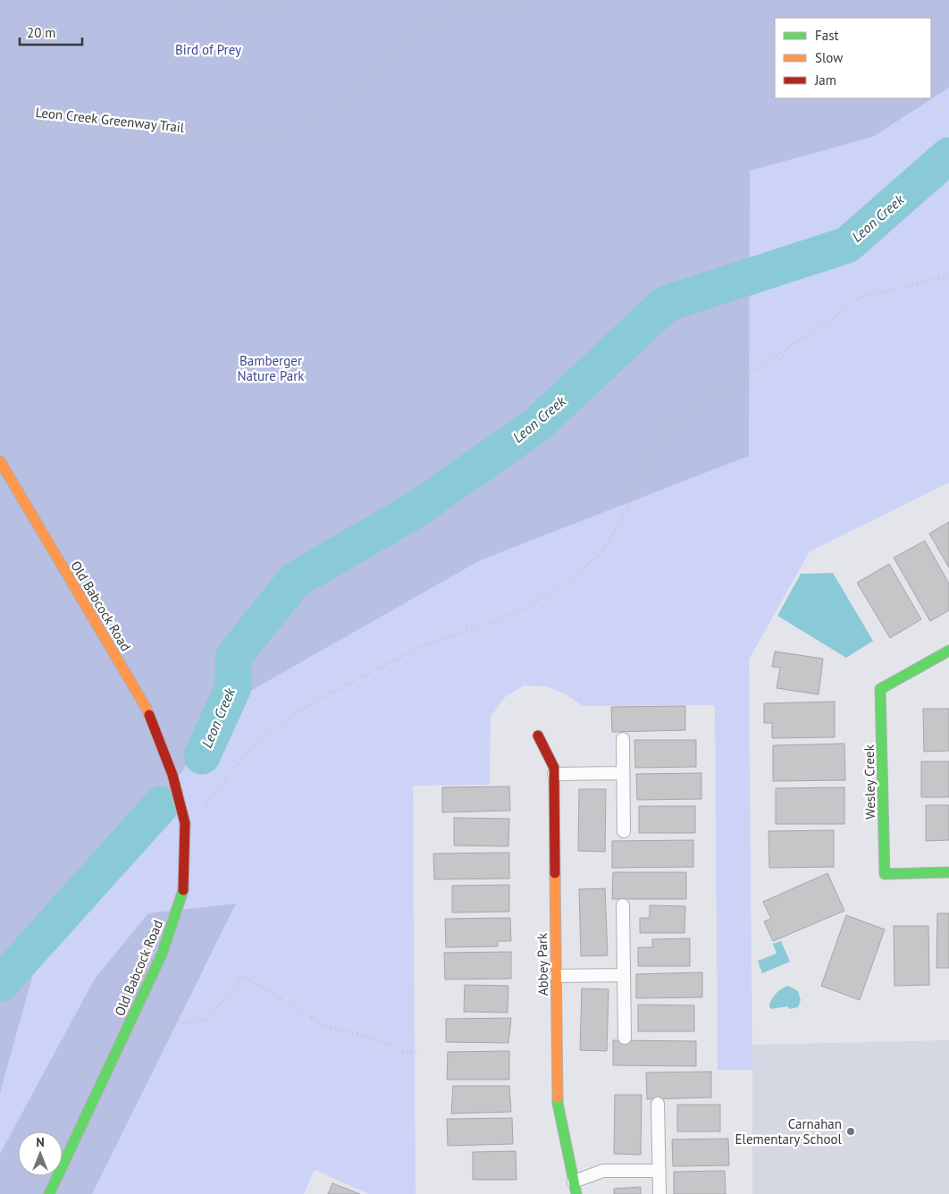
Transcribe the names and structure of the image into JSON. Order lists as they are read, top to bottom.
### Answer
{
  "streets": {
    "street": ["Old Babcock Road", "Wesley Creek", "Abbey Park"],
    "path": ["Leon Creek Greenway Trail"]
  },
  "water": ["Leon Creek"],
  "parks": ["Bird of Prey", "Bamberger Nature Park"],
  "places": ["Carnahan Elementary School"],
  "legend": ["Fast", "Slow", "Jam"],
  "scale_bar": "20 m",
  "north": "top"
}
